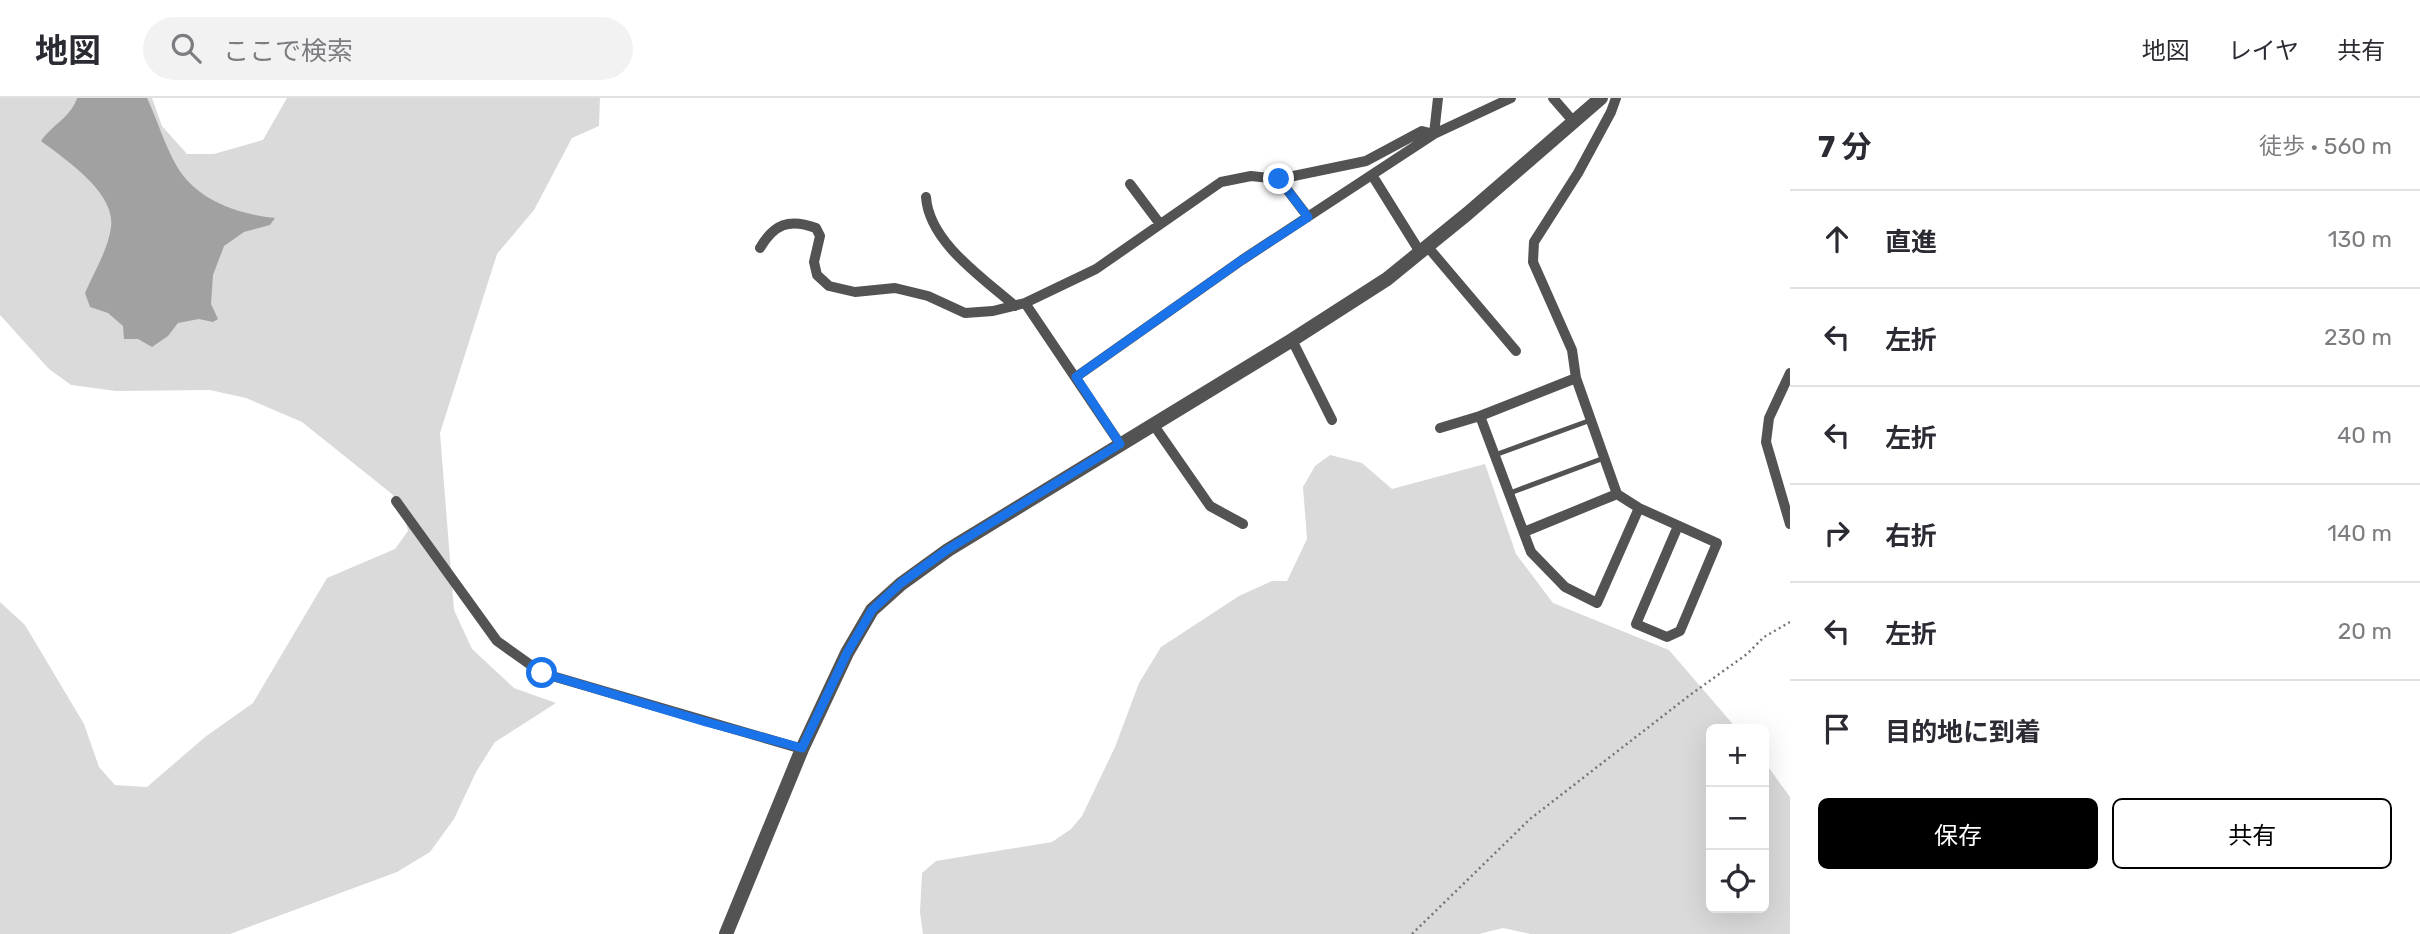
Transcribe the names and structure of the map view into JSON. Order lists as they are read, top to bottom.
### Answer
{
  "page": {
    "header": "地図",
    "search": "ここで検索",
    "nav": ["地図", "レイヤ", "共有"],
    "heading": ["7 分", "徒歩 · 560 m"],
    "list": [
      ["直進", "130 m"],
      ["左折", "230 m"],
      ["左折", "40 m"],
      ["右折", "140 m"],
      ["左折", "20 m"],
      "目的地に到着"
    ],
    "map_buttons": ["+", "−"],
    "buttons": ["保存", "共有"]
  }
}
